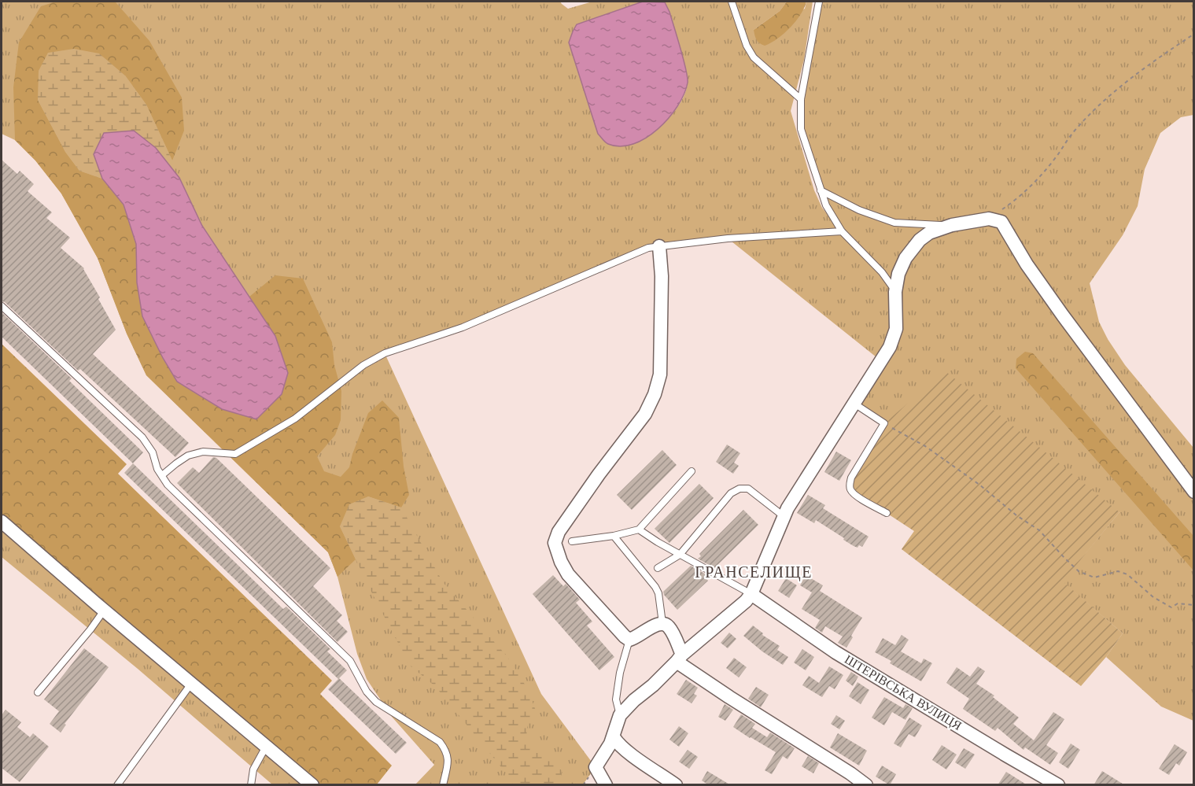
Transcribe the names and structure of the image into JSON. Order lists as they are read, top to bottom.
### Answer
{
  "streets": {
    "street": ["ШТЕРІВСЬКА ВУЛИЦЯ"]
  },
  "districts": ["ГРАНСЕЛИЩЕ"]
}
